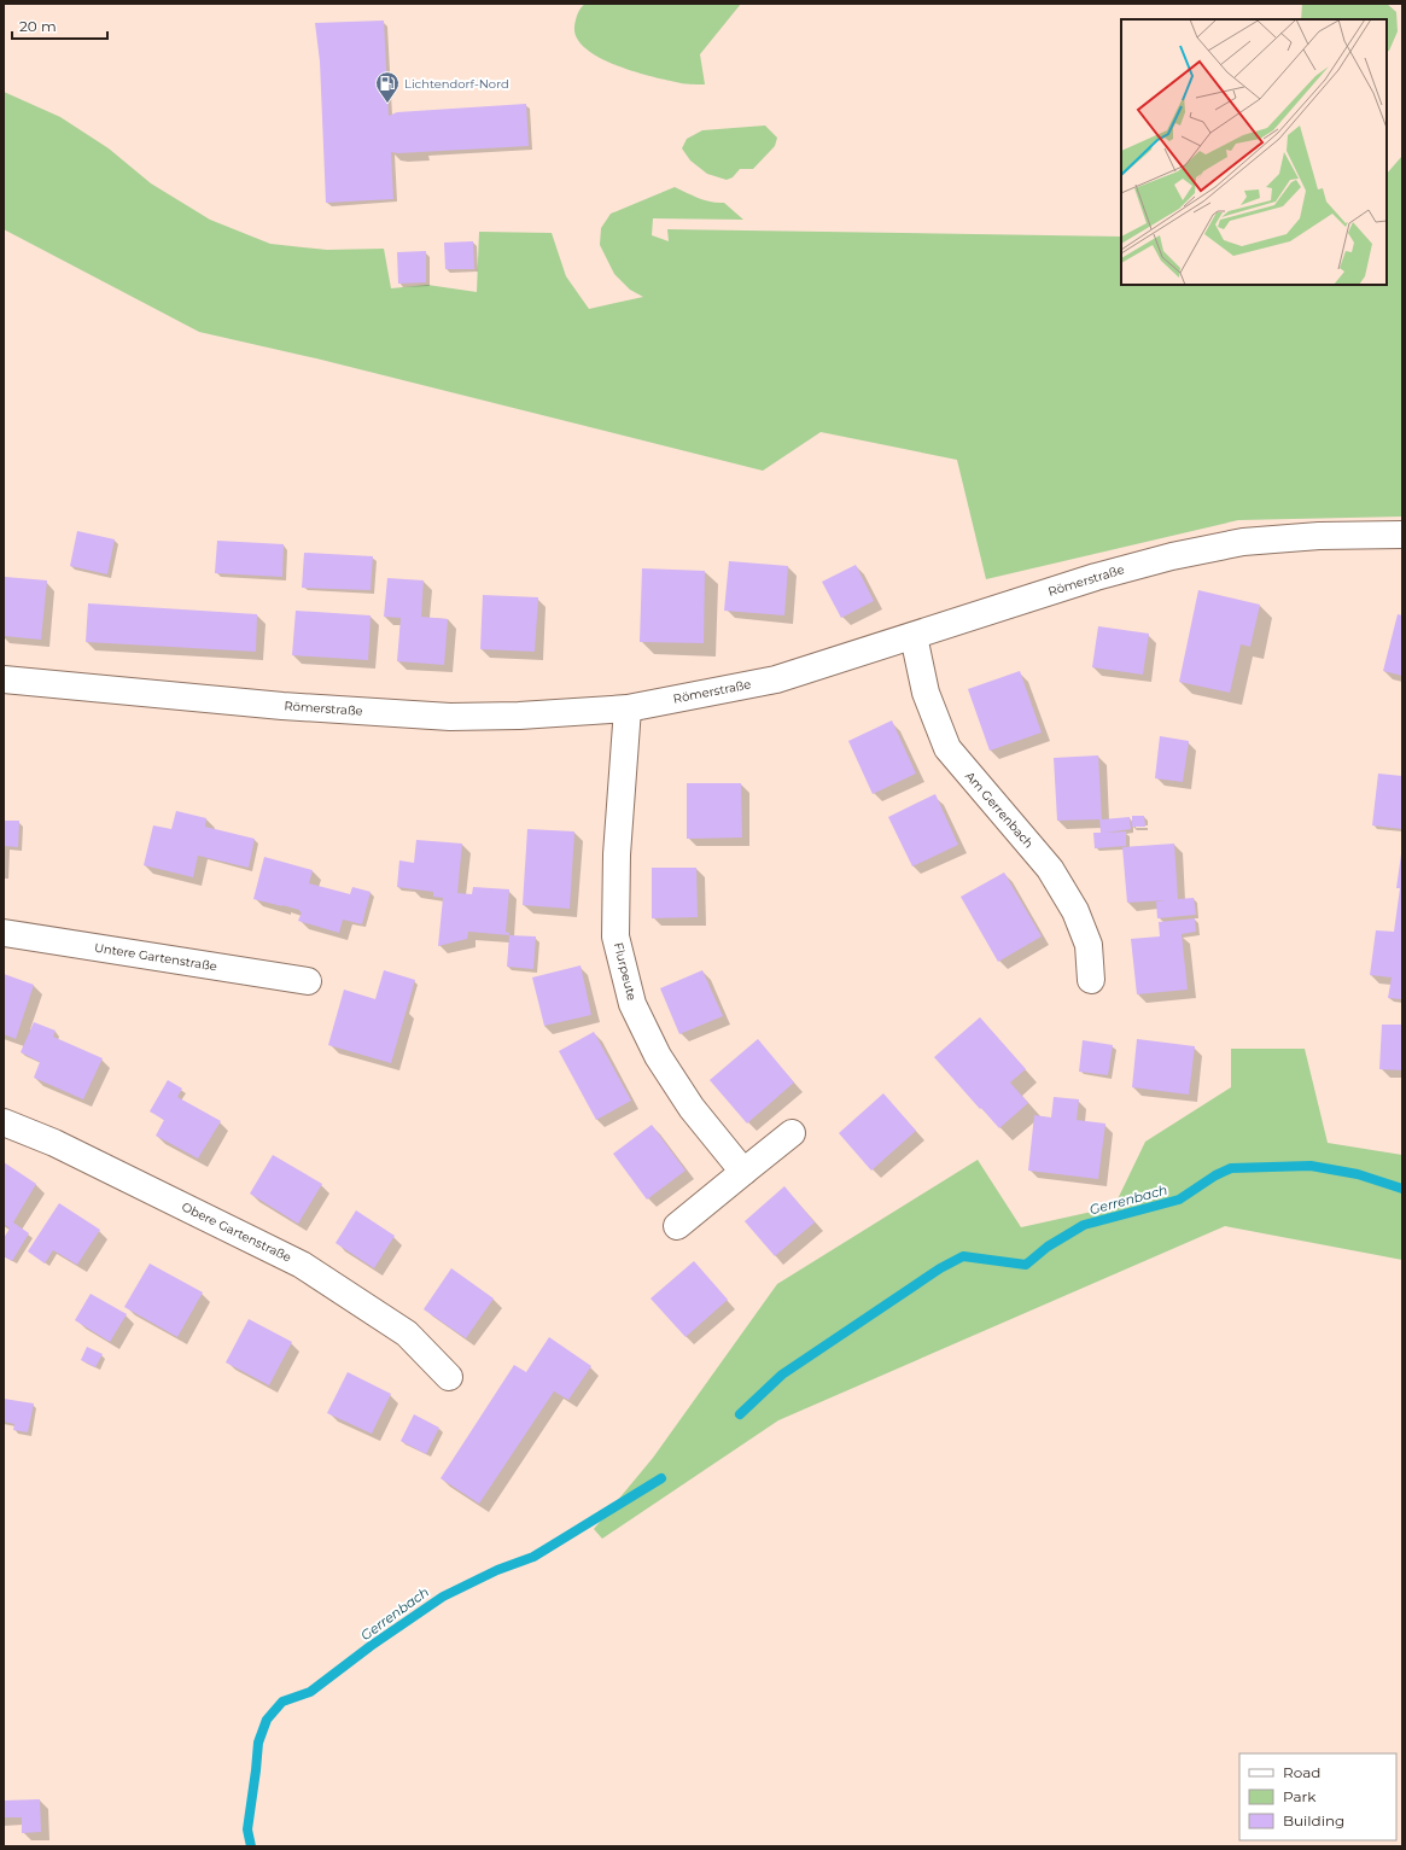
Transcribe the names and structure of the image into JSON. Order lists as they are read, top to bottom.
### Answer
{
  "streets": {
    "street": [
      "Römerstraße",
      "Am Gerrenbach",
      "Untere Gartenstraße",
      "Flurpeute",
      "Obere Gartenstraße"
    ]
  },
  "crossings": [
    ["Römerstraße", "Am Gerrenbach"],
    ["Römerstraße", "Flurpeute"]
  ],
  "water": ["Gerrenbach"],
  "places": {
    "fuel station": ["Lichtendorf-Nord"]
  },
  "legend": ["Road", "Park", "Building"],
  "scale_bar": "20 m"
}
